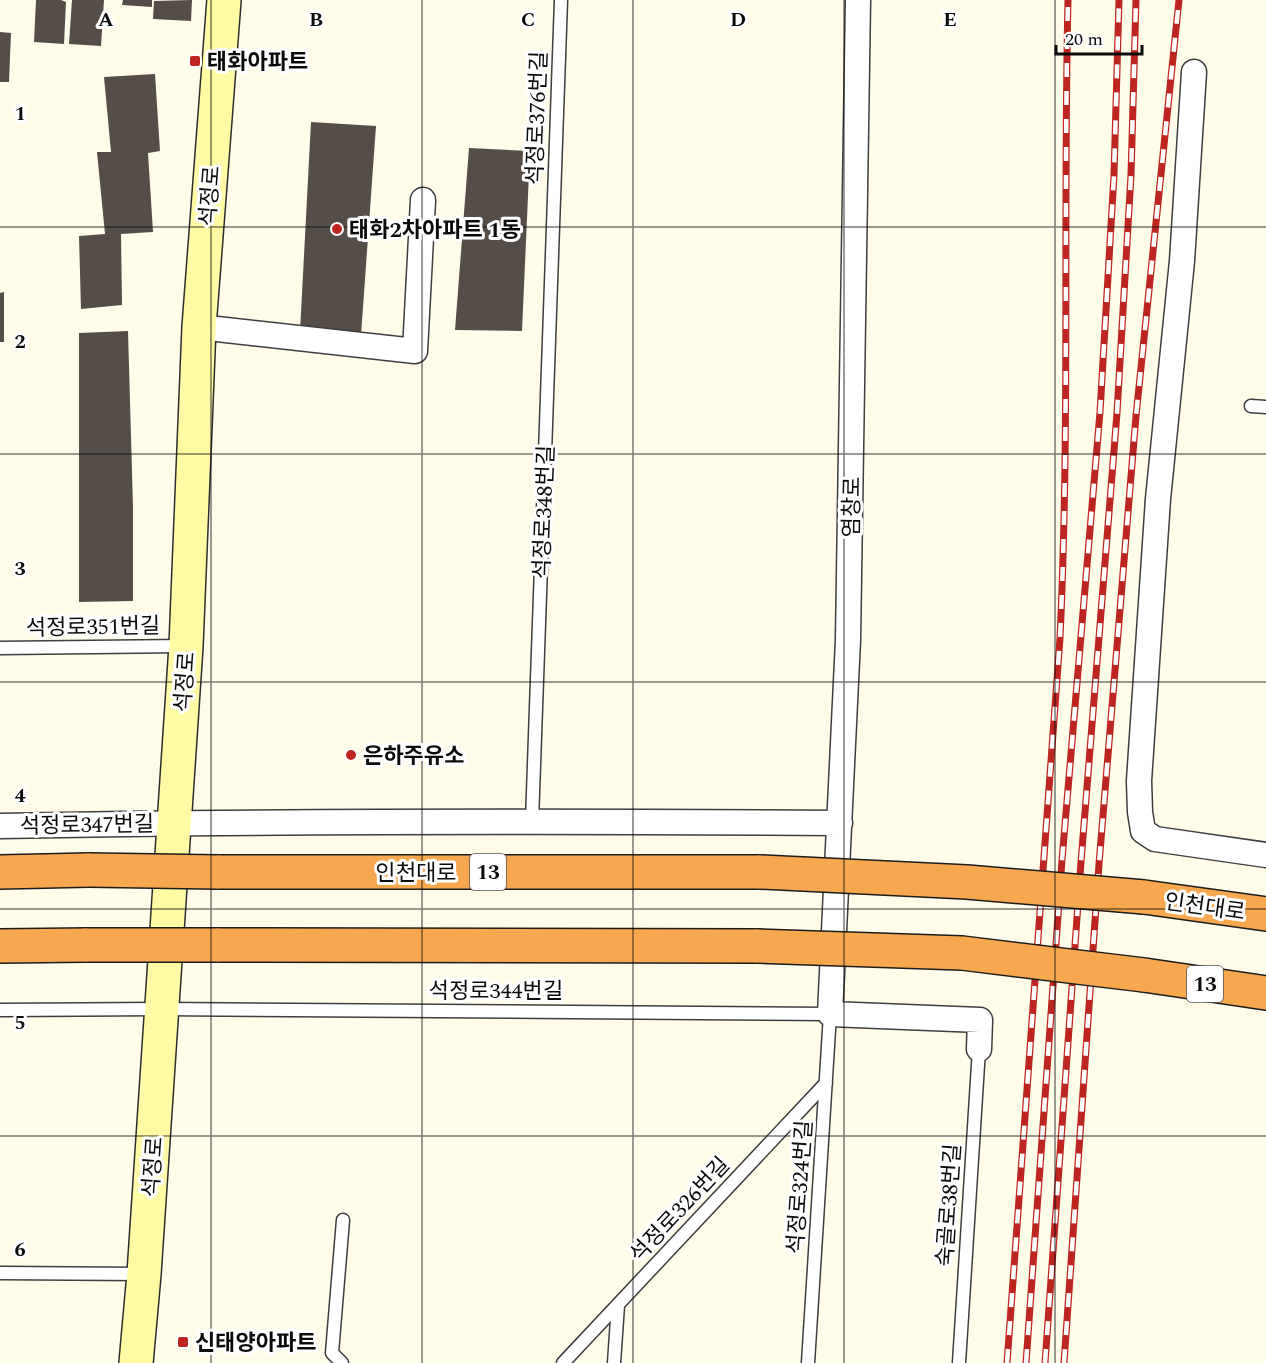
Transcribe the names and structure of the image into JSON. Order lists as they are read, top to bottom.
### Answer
{
  "streets": {
    "highway": ["인천대로", "13"],
    "main road": ["석정로"],
    "street": ["염창로", "석정로347번길"],
    "lane": [
      "석정로376번길",
      "석정로348번길",
      "석정로351번길",
      "석정로344번길",
      "석정로324번길",
      "숙골로38번길",
      "석정로326번길"
    ]
  },
  "crossings": [
    ["석정로376번길", "석정로348번길"],
    ["석정로", "석정로351번길"],
    ["석정로", "석정로347번길"],
    ["석정로", "석정로344번길"],
    ["염창로", "석정로344번길"],
    ["염창로", "석정로324번길"],
    ["석정로344번길", "석정로324번길"],
    ["석정로324번길", "석정로326번길"]
  ],
  "places": {
    "transit": ["태화아파트", "신태양아파트"],
    "other": ["태화2차아파트 1동", "은하주유소"]
  },
  "scale_bar": "20 m",
  "grid": {
    "columns": [
      "A",
      "B",
      "C",
      "D",
      "E"
    ],
    "rows": [
      "1",
      "2",
      "3",
      "4",
      "5",
      "6"
    ]
  }
}
